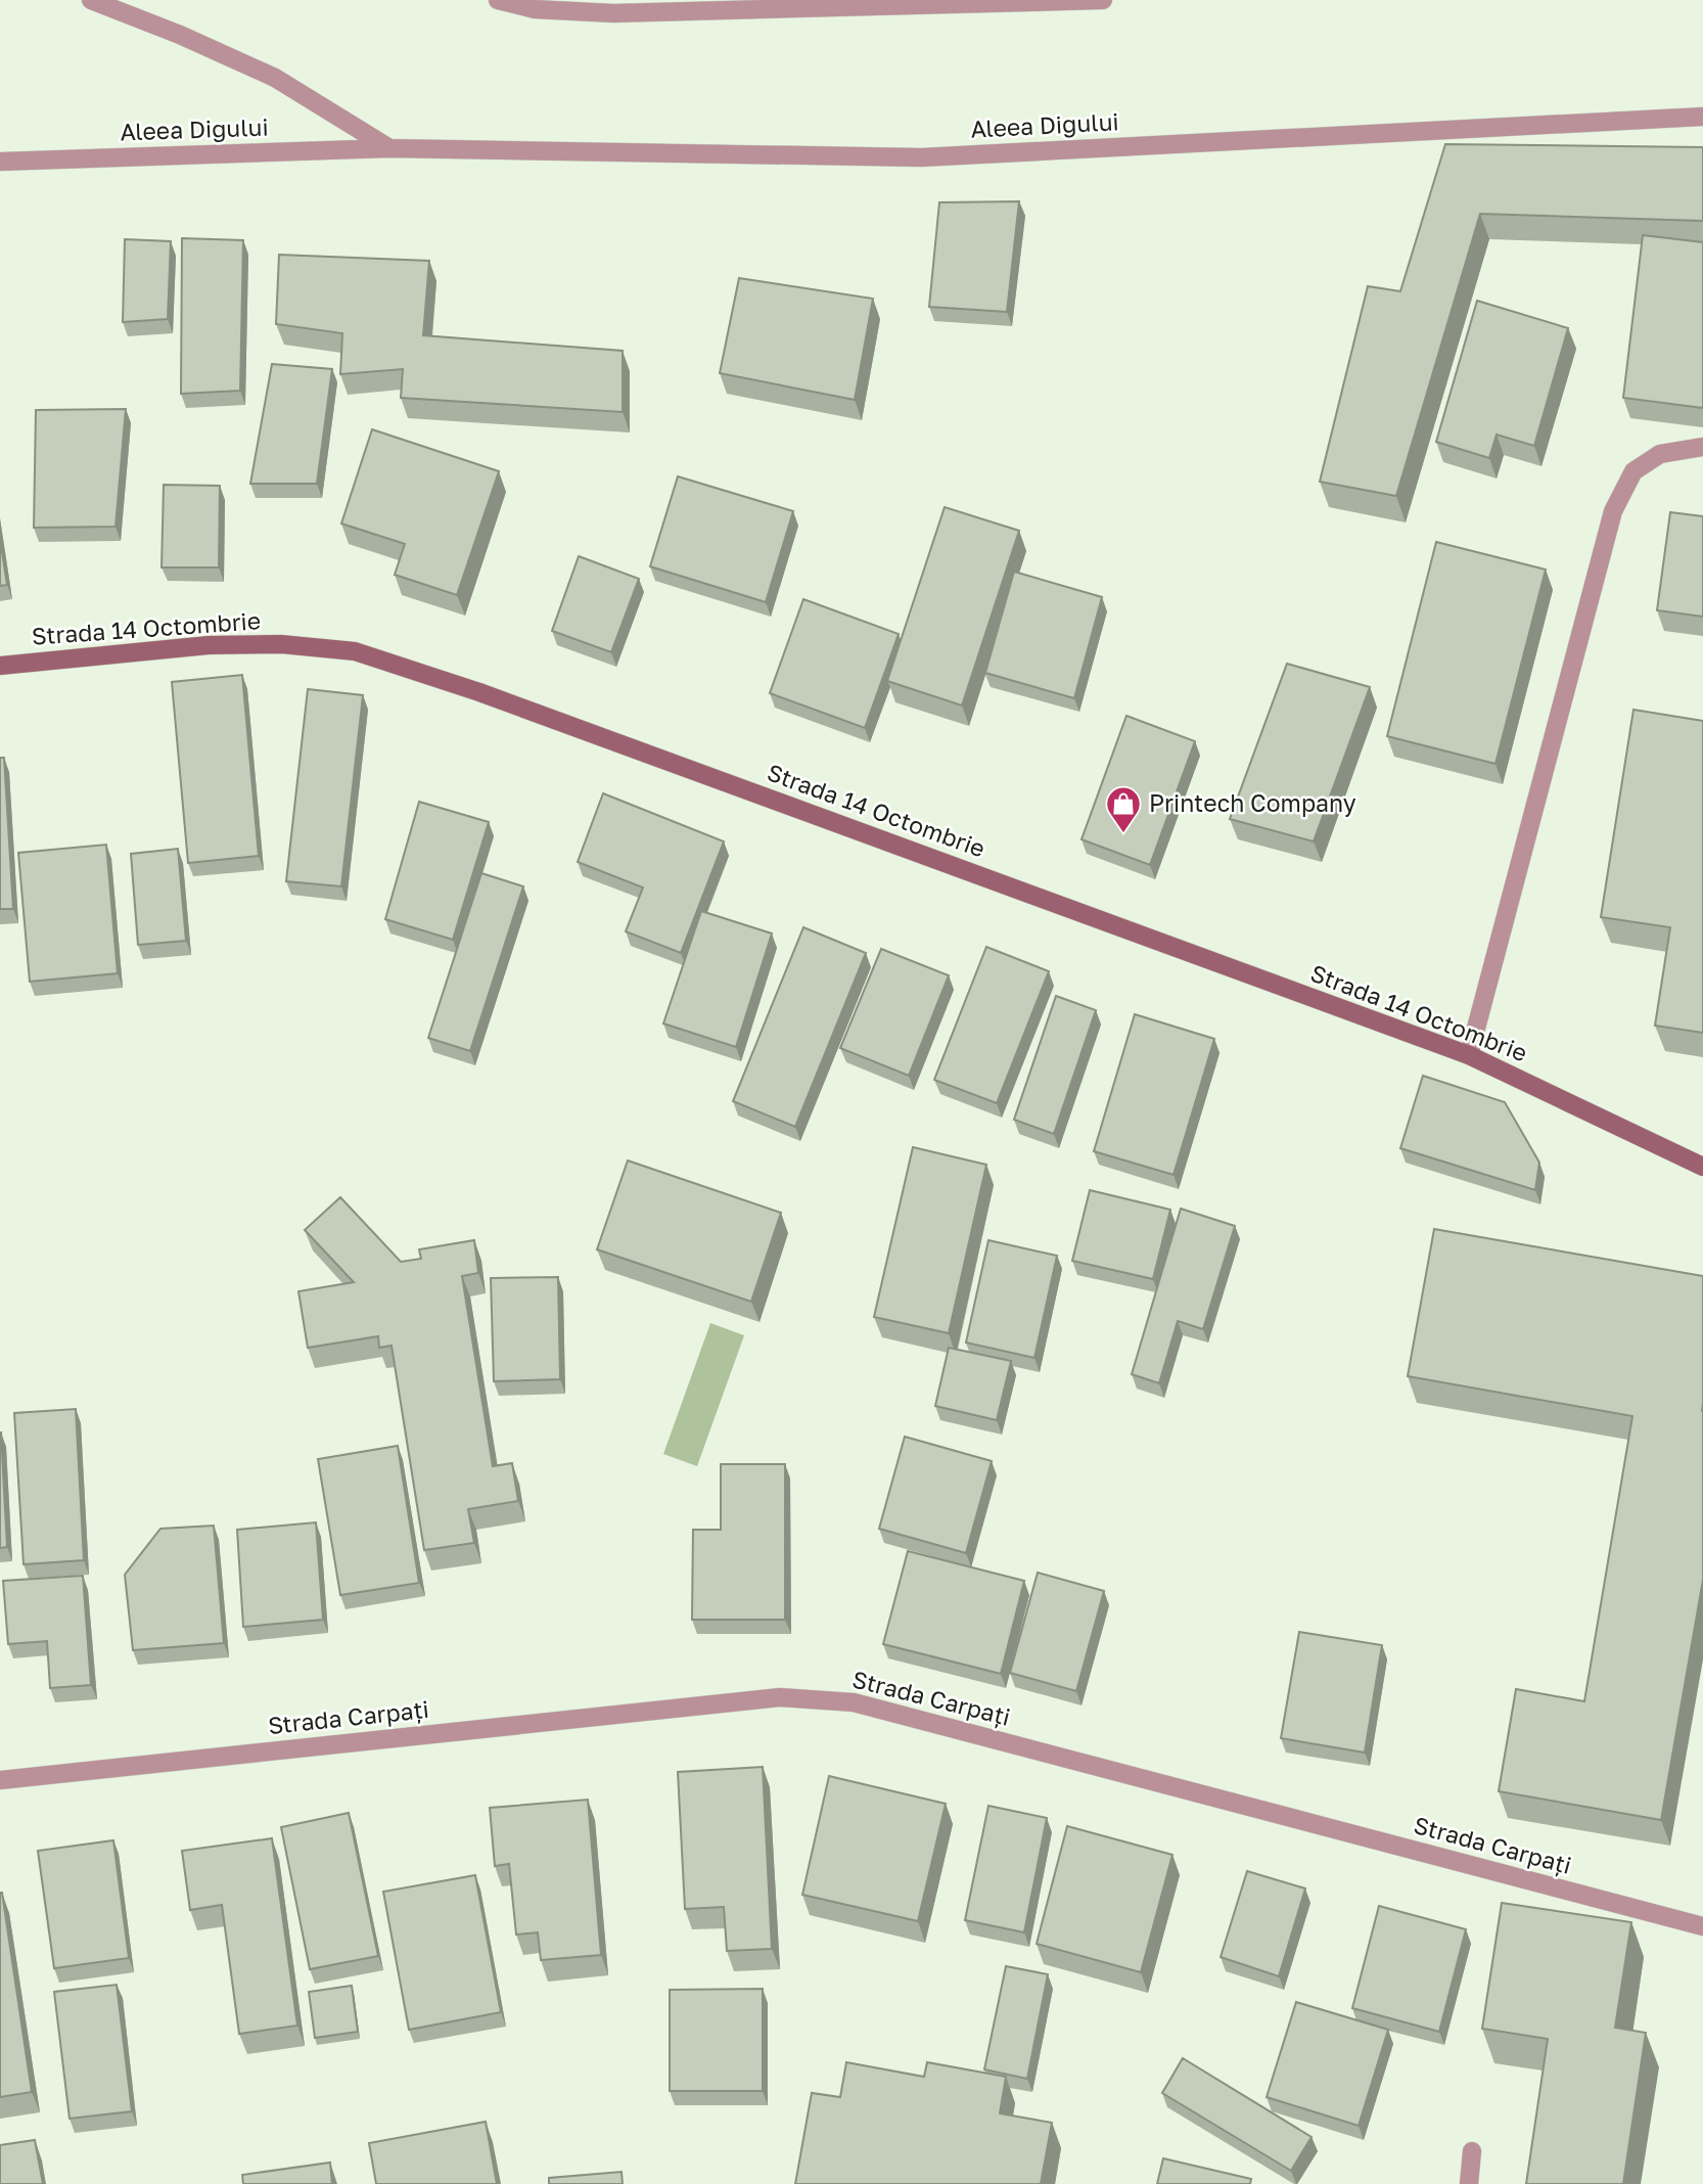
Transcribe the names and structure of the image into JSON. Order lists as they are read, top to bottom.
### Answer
{
  "streets": {
    "street": ["Aleea Digului", "Strada 14 Octombrie", "Strada Carpați"]
  },
  "places": {
    "shop": ["Printech Company"]
  }
}
